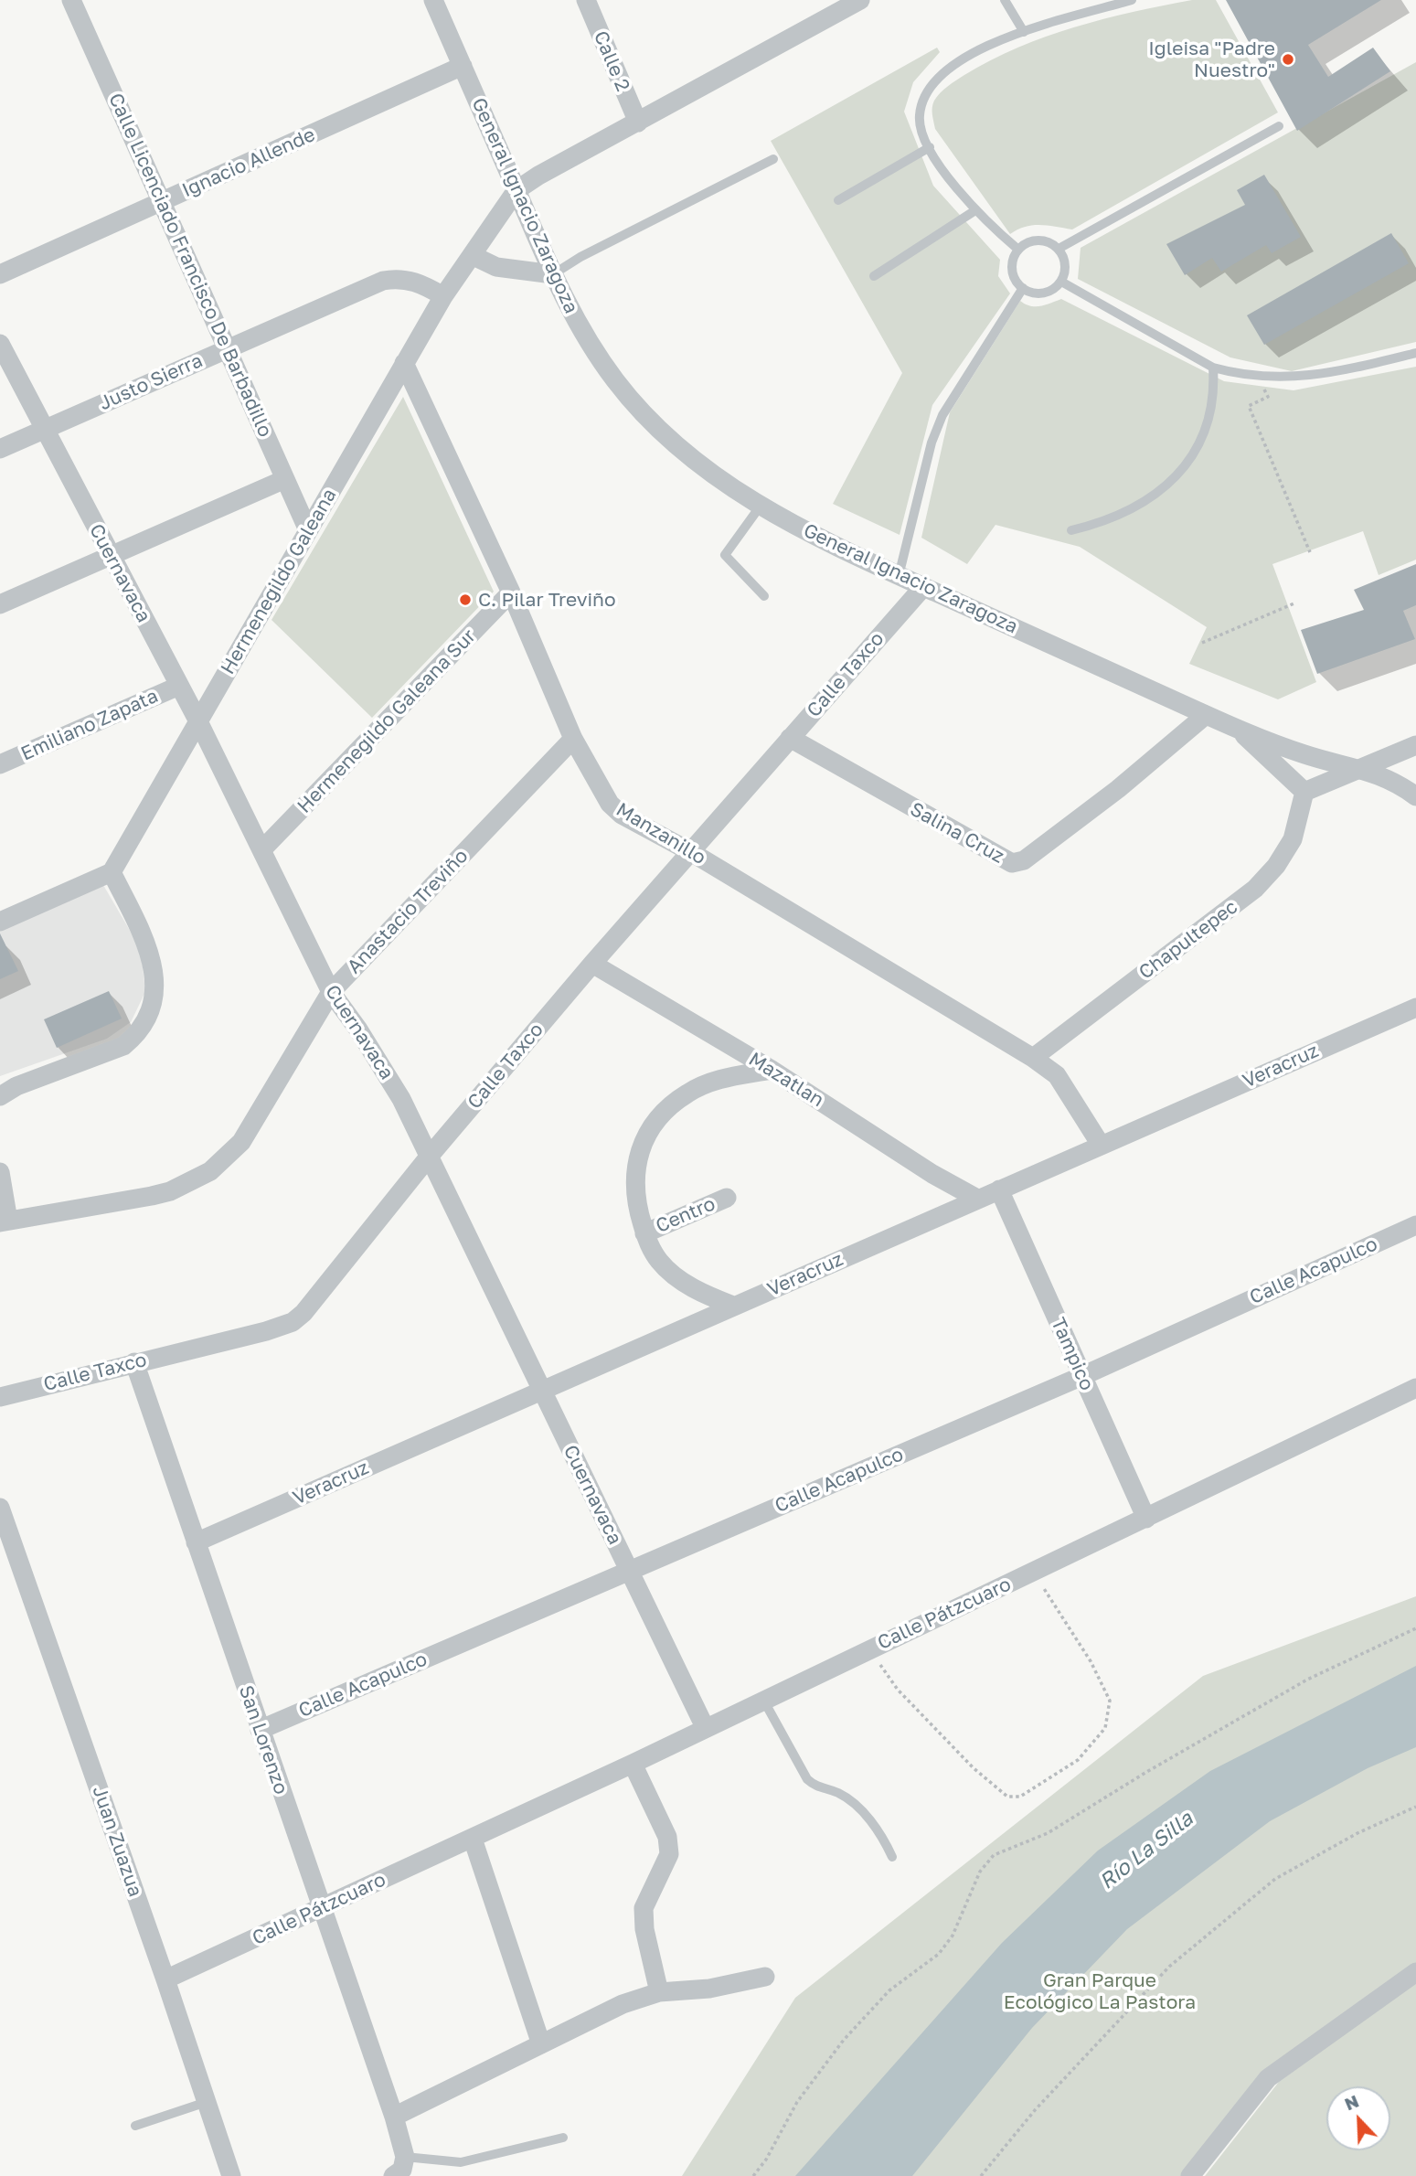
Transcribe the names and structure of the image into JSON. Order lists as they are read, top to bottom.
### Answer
{
  "streets": {
    "street": [
      "Calle 2",
      "Ignacio Allende",
      "General Ignacio Zaragoza",
      "Calle Licenciado Francisco De Barbadillo",
      "Justo Sierra",
      "Cuernavaca",
      "Hermenegildo Galeana",
      "Calle Taxco",
      "Hermenegildo Galeana Sur",
      "Emiliano Zapata",
      "Salina Cruz",
      "Manzanillo",
      "Anastacio Treviño",
      "Chapultepec",
      "Veracruz",
      "Mazatlan",
      "Centro",
      "Calle Acapulco",
      "Tampico",
      "Calle Pátzcuaro",
      "San Lorenzo",
      "Juan Zuazua"
    ]
  },
  "crossings": [
    ["Ignacio Allende", "General Ignacio Zaragoza"],
    ["Ignacio Allende", "Calle Licenciado Francisco De Barbadillo"],
    ["General Ignacio Zaragoza", "Hermenegildo Galeana"],
    ["General Ignacio Zaragoza", "Calle Taxco"],
    ["General Ignacio Zaragoza", "Salina Cruz"],
    ["Calle Licenciado Francisco De Barbadillo", "Justo Sierra"],
    ["Calle Licenciado Francisco De Barbadillo", "Hermenegildo Galeana"],
    ["Justo Sierra", "Cuernavaca"],
    ["Justo Sierra", "Hermenegildo Galeana"],
    ["Cuernavaca", "Hermenegildo Galeana"],
    ["Cuernavaca", "Calle Taxco"],
    ["Cuernavaca", "Hermenegildo Galeana Sur"],
    ["Cuernavaca", "Emiliano Zapata"],
    ["Cuernavaca", "Anastacio Treviño"],
    ["Cuernavaca", "Veracruz"],
    ["Cuernavaca", "Calle Acapulco"],
    ["Cuernavaca", "Calle Pátzcuaro"],
    ["Hermenegildo Galeana", "Manzanillo"],
    ["Calle Taxco", "Salina Cruz"],
    ["Calle Taxco", "Manzanillo"],
    ["Calle Taxco", "Mazatlan"],
    ["Calle Taxco", "San Lorenzo"],
    ["Hermenegildo Galeana Sur", "Manzanillo"],
    ["Manzanillo", "Anastacio Treviño"],
    ["Manzanillo", "Chapultepec"],
    ["Manzanillo", "Veracruz"],
    ["Veracruz", "Mazatlan"],
    ["Veracruz", "Tampico"],
    ["Veracruz", "San Lorenzo"],
    ["Calle Acapulco", "Tampico"],
    ["Calle Acapulco", "San Lorenzo"],
    ["Tampico", "Calle Pátzcuaro"],
    ["Calle Pátzcuaro", "San Lorenzo"],
    ["Calle Pátzcuaro", "Juan Zuazua"]
  ],
  "water": ["Río La Silla"],
  "parks": ["Gran Parque Ecológico La Pastora"],
  "places": ["Igleisa \"Padre Nuestro\"", "C. Pilar Treviño"],
  "north": "top left"
}
